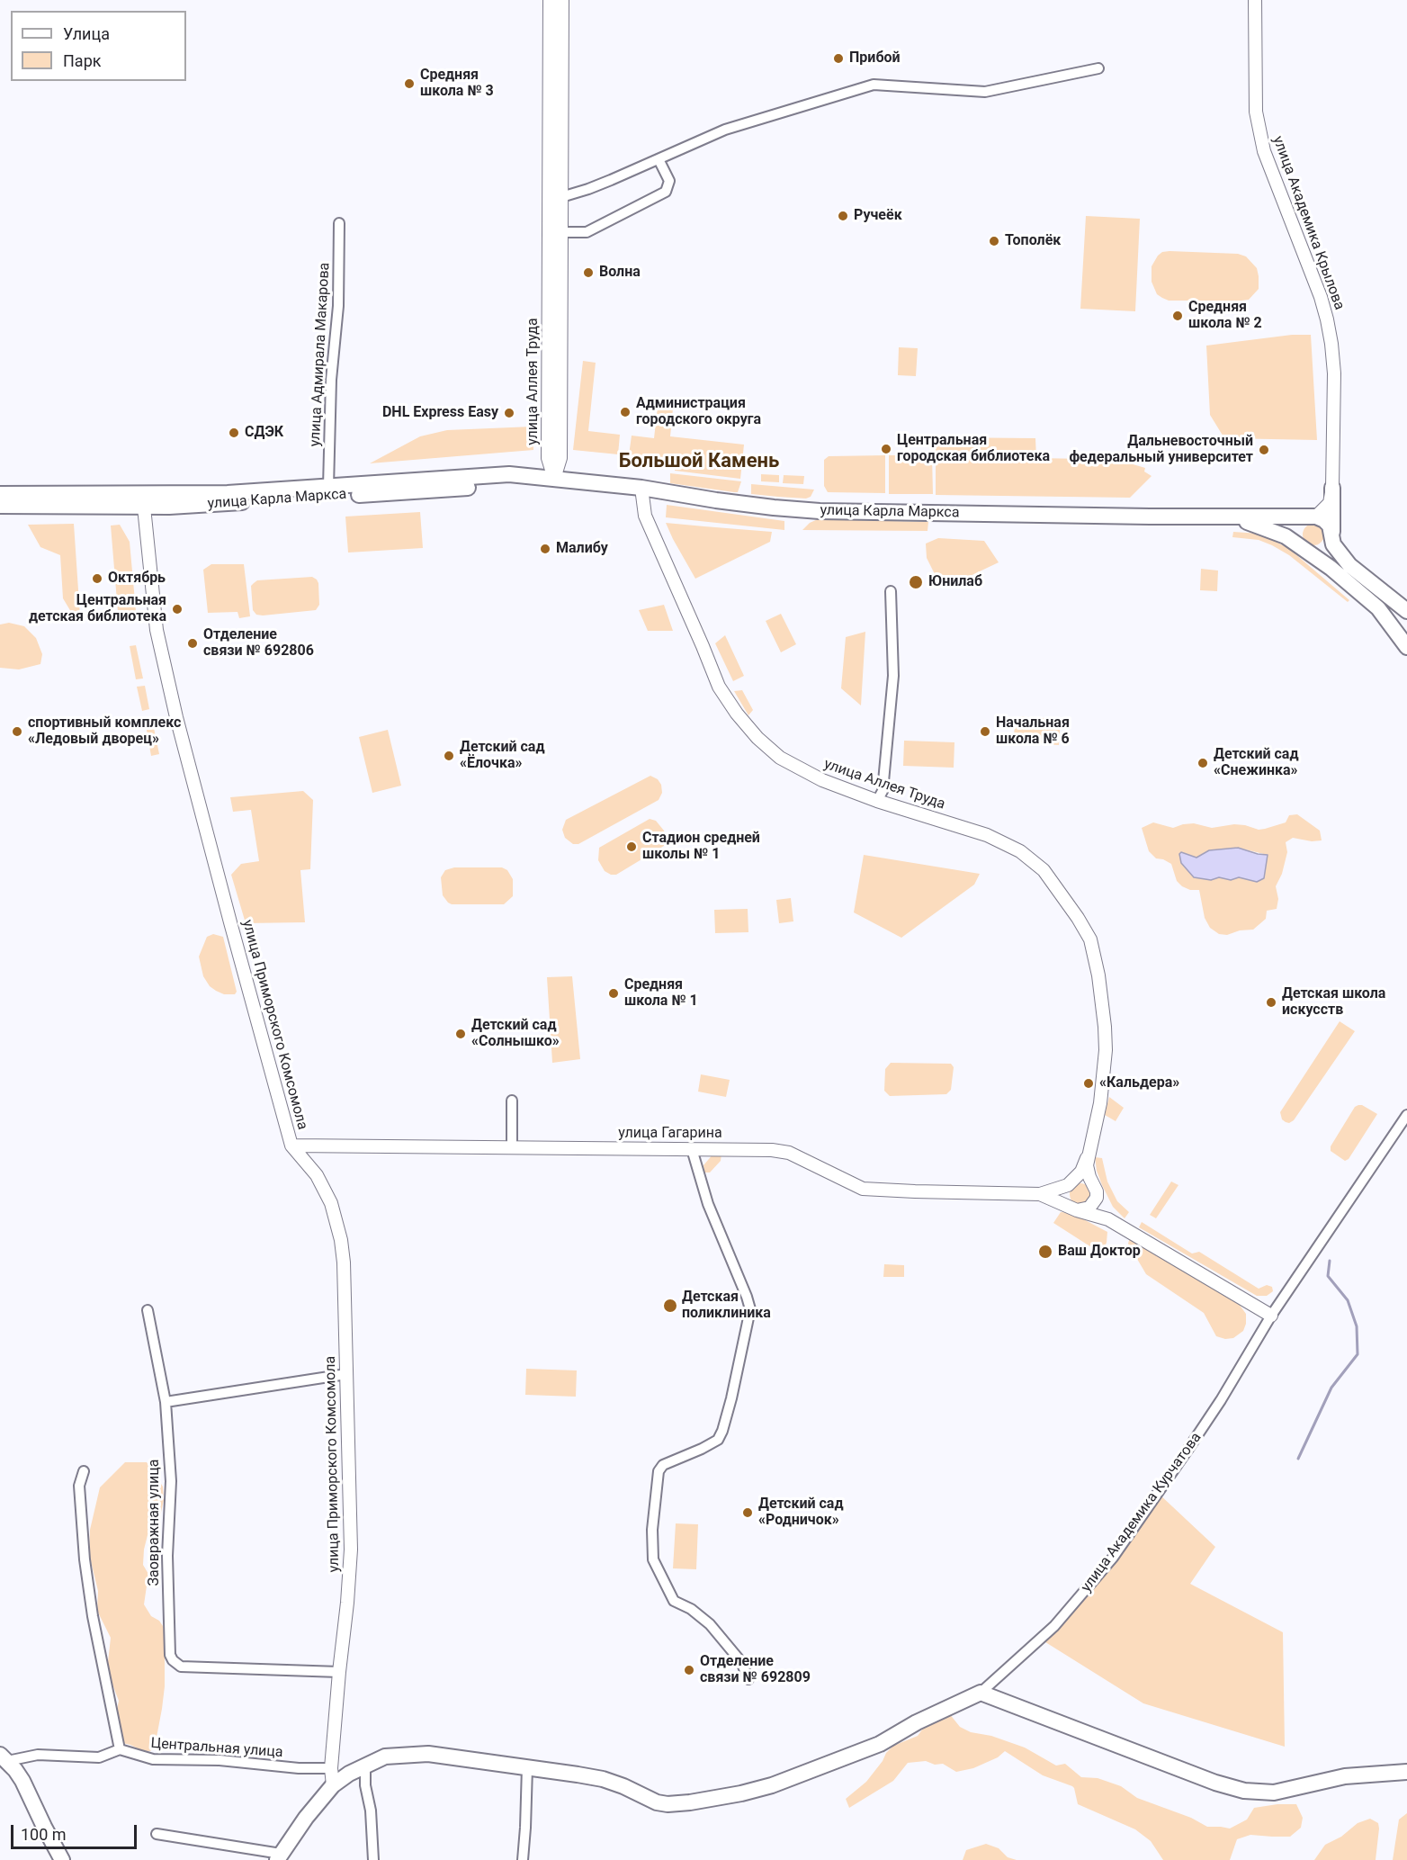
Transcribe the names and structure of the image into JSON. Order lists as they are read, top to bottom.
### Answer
{
  "streets": {
    "main road": ["улица Карла Маркса", "улица Академика Курчатова"],
    "street": [
      "улица Академика Крылова",
      "улица Адмирала Макарова",
      "улица Аллея Труда",
      "улица Приморского Комсомола",
      "улица Гагарина",
      "Заовражная улица",
      "Центральная улица"
    ]
  },
  "crossings": [
    ["улица Адмирала Макарова", "улица Карла Маркса"],
    ["улица Аллея Труда", "улица Карла Маркса"],
    ["улица Карла Маркса", "улица Приморского Комсомола"],
    ["улица Приморского Комсомола", "улица Гагарина"],
    ["улица Приморского Комсомола", "улица Академика Курчатова"],
    ["улица Приморского Комсомола", "Заовражная улица"],
    ["улица Приморского Комсомола", "Центральная улица"],
    ["улица Академика Курчатова", "Центральная улица"]
  ],
  "districts": ["Большой Камень"],
  "places": [
    "Прибой",
    "Средняя школа № 3",
    "Ручеёк",
    "Тополёк",
    "Волна",
    "Средняя школа № 2",
    "Администрация городского округа",
    "DHL Express Easy",
    "СДЭК",
    "Центральная городская библиотека",
    "Дальневосточный федеральный университет",
    "Малибу",
    "Октябрь",
    "Юнилаб",
    "Центральная детская библиотека",
    "Отделение связи № 692806",
    "спортивный комплекс «Ледовый дворец»",
    "Начальная школа № 6",
    "Детский сад «Ёлочка»",
    "Детский сад «Снежинка»",
    "Стадион средней школы № 1",
    "Средняя школа № 1",
    "Детская школа искусств",
    "Детский сад «Солнышко»",
    "«Кальдера»",
    "Ваш Доктор",
    "Детская поликлиника",
    "Детский сад «Родничок»",
    "Отделение связи № 692809"
  ],
  "legend": ["Улица", "Парк"],
  "scale_bar": "100 m"
}
